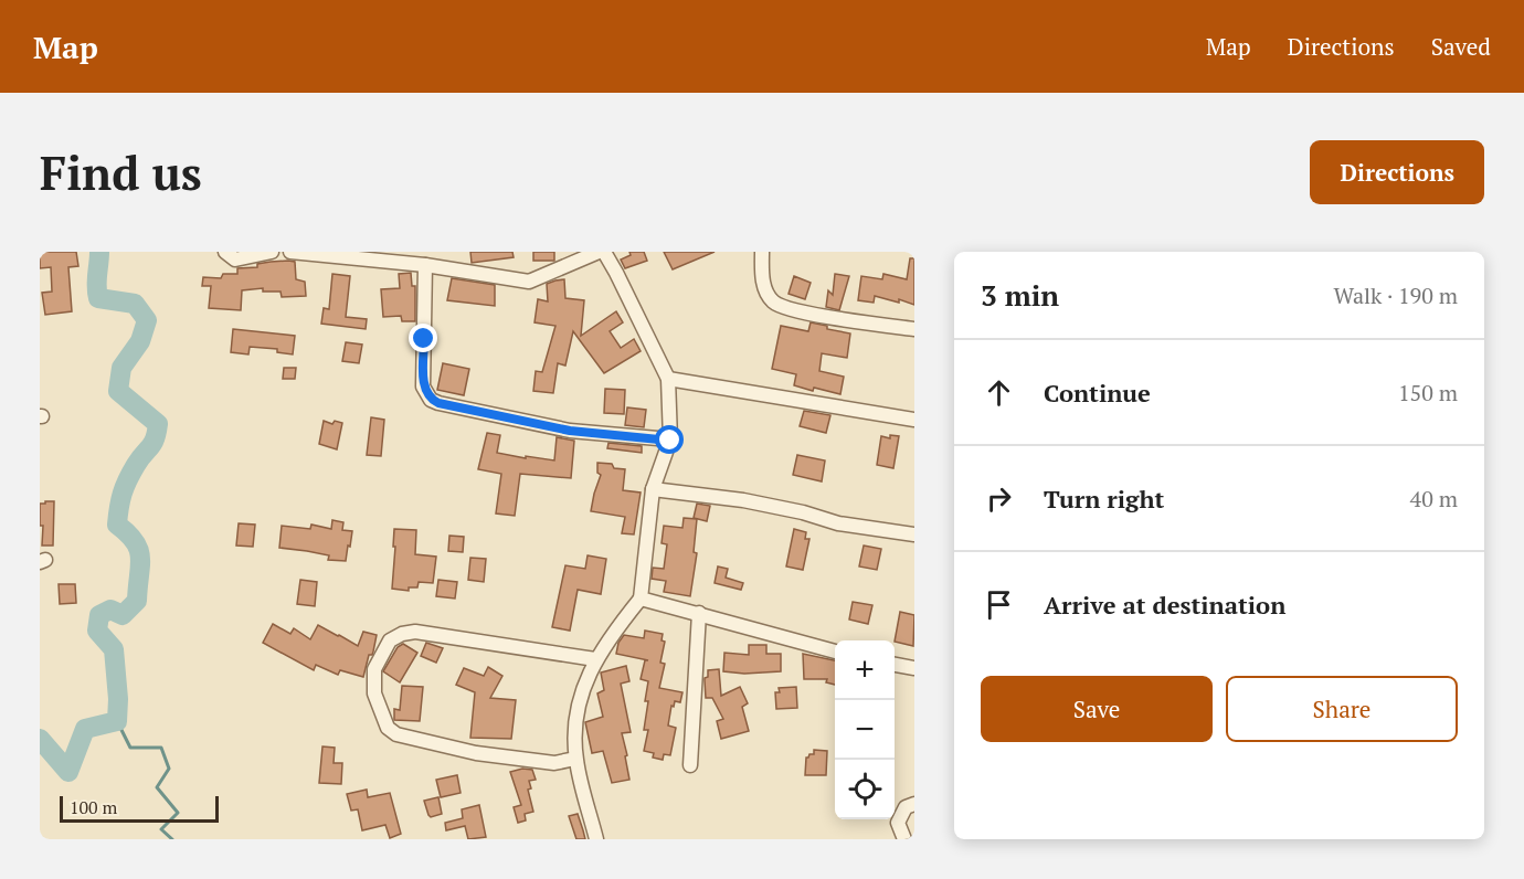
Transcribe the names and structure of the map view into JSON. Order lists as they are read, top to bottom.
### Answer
{
  "scale_bar": "100 m",
  "page": {
    "header": "Map",
    "nav": ["Map", "Directions", "Saved"],
    "buttons": [
      "Directions",
      ["Save", "Share"]
    ],
    "title": "Find us",
    "heading": ["3 min", "Walk · 190 m"],
    "list": [
      ["Continue", "150 m"],
      ["Turn right", "40 m"],
      "Arrive at destination"
    ],
    "map_buttons": ["+", "−"],
    "scale": "100 m"
  }
}
